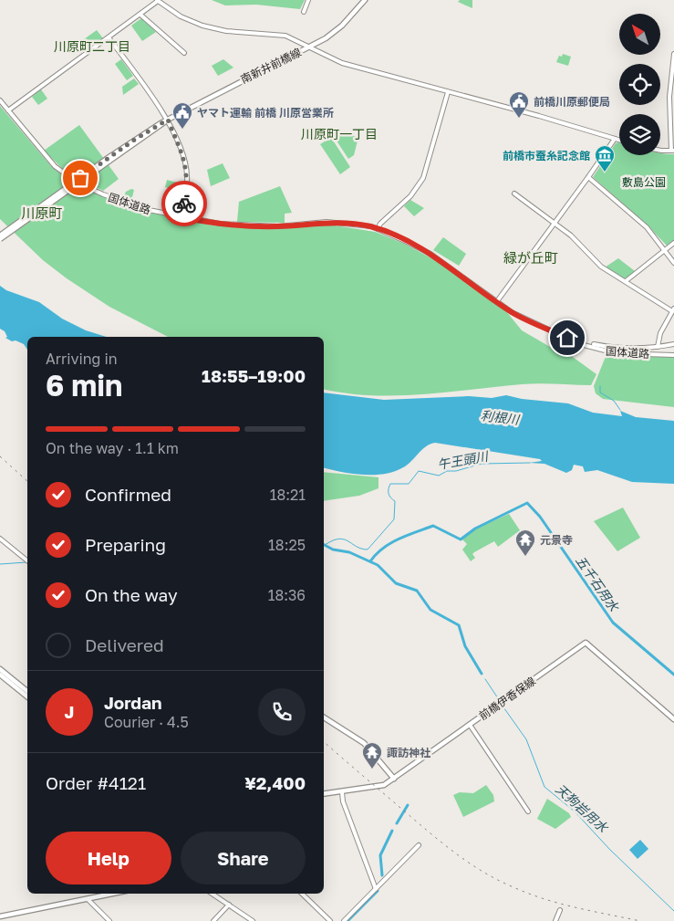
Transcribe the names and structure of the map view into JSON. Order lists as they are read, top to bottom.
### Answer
{
  "streets": {
    "main road": ["南新井前橋線", "前橋伊香保線"],
    "street": ["国体道路"]
  },
  "districts": [
    "川原町二丁目",
    "川原町一丁目",
    "川原町",
    "緑が丘町"
  ],
  "water": [
    "利根川",
    "午王頭川",
    "五千石用水",
    "天狗岩用水"
  ],
  "parks": ["敷島公園"],
  "places": {
    "public building": ["前橋川原郵便局", "ヤマト運輸 前橋 川原営業所"],
    "museum": ["前橋市蚕糸記念館"],
    "temple": ["元景寺", "諏訪神社"]
  },
  "north": "top left",
  "page": {
    "heading": ["6 min", "Arriving in", "18:55–19:00"],
    "panel": [
      "Jordan",
      "Courier · 4.5",
      "Order #4121",
      "¥2,400"
    ],
    "bar": "On the way · 1.1 km",
    "list": [
      ["Confirmed", "18:21"],
      ["Preparing", "18:25"],
      ["On the way", "18:36"],
      "Delivered"
    ],
    "round": "J",
    "buttons": ["Help", "Share"]
  }
}
